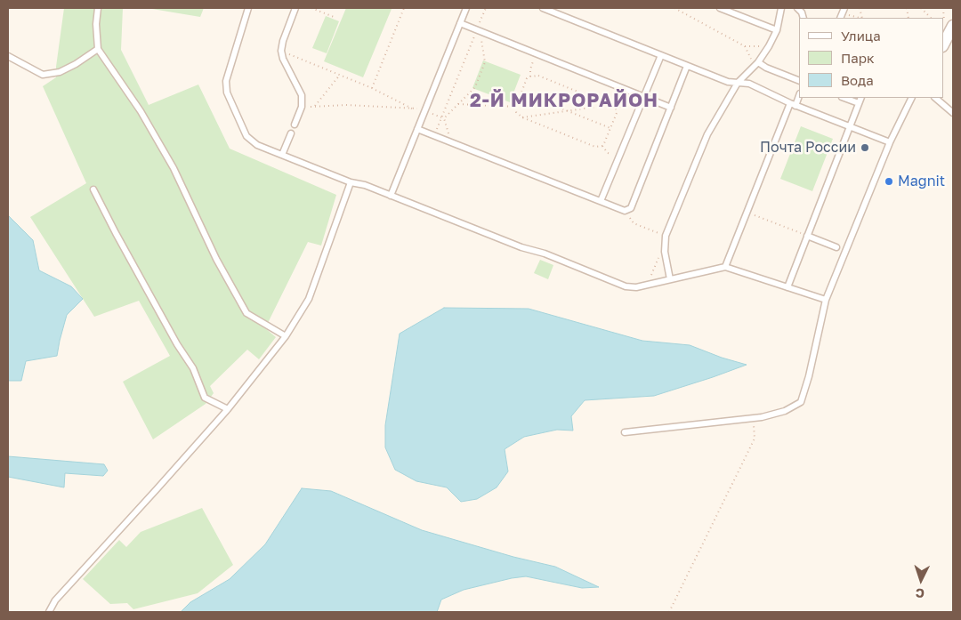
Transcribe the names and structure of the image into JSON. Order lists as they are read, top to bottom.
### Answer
{
  "districts": ["2-Й МИКРОРАЙОН"],
  "places": ["Почта России", "Magnit"],
  "legend": ["Улица", "Парк", "Вода"],
  "north": "bottom"
}
